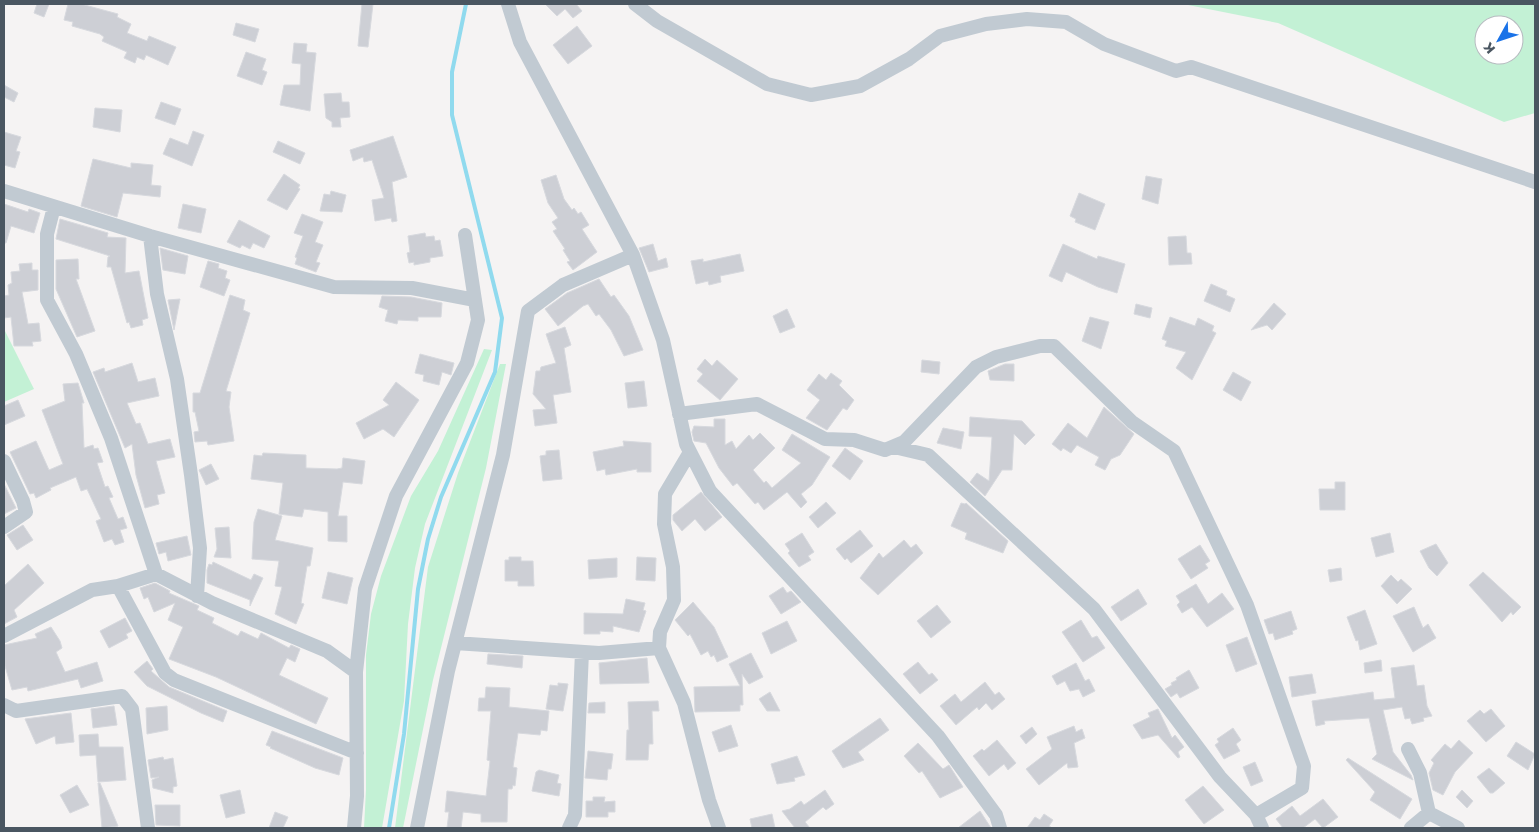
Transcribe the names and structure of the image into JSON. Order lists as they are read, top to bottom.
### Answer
{
  "north": "bottom left"
}
